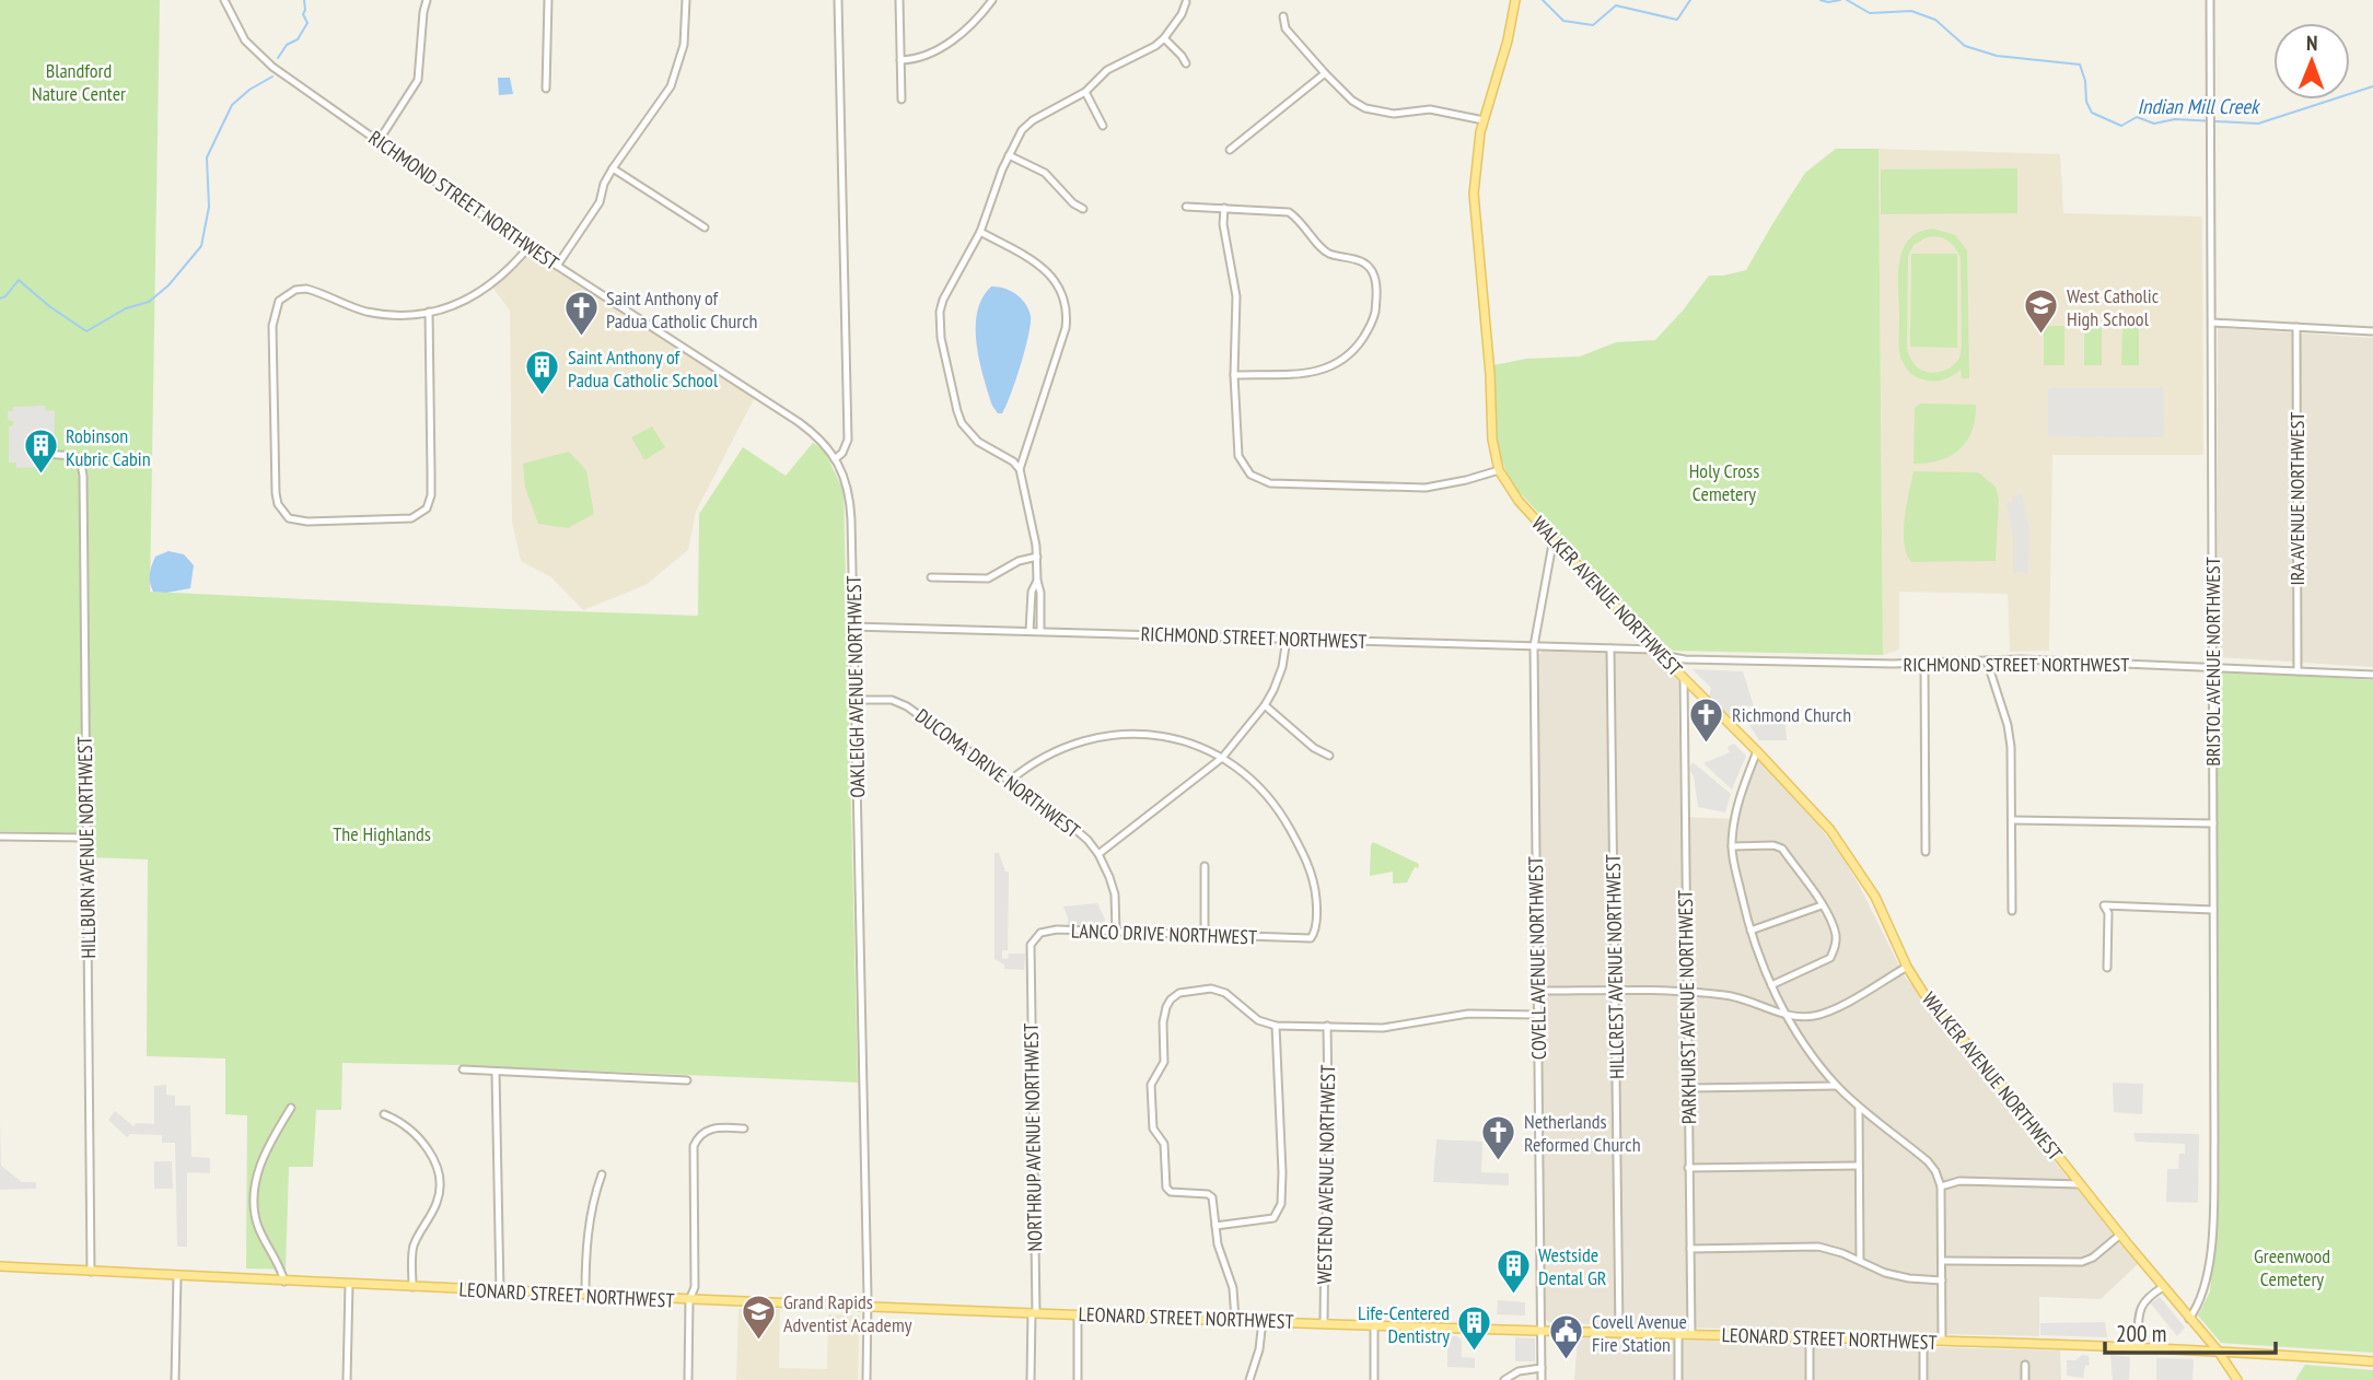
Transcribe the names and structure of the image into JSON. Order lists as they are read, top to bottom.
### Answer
{
  "streets": {
    "main road": ["WALKER AVENUE NORTHWEST", "LEONARD STREET NORTHWEST"],
    "street": [
      "RICHMOND STREET NORTHWEST",
      "IRA AVENUE NORTHWEST",
      "BRISTOL AVENUE NORTHWEST",
      "OAKLEIGH AVENUE NORTHWEST",
      "DUCOMA DRIVE NORTHWEST",
      "HILLBURN AVENUE NORTHWEST",
      "LANCO DRIVE NORTHWEST",
      "COVELL AVENUE NORTHWEST",
      "HILLCREST AVENUE NORTHWEST",
      "PARKHURST AVENUE NORTHWEST",
      "NORTHRUP AVENUE NORTHWEST",
      "WESTEND AVENUE NORTHWEST"
    ]
  },
  "crossings": [
    ["RICHMOND STREET NORTHWEST", "IRA AVENUE NORTHWEST"],
    ["RICHMOND STREET NORTHWEST", "WALKER AVENUE NORTHWEST"],
    ["RICHMOND STREET NORTHWEST", "BRISTOL AVENUE NORTHWEST"],
    ["RICHMOND STREET NORTHWEST", "OAKLEIGH AVENUE NORTHWEST"],
    ["RICHMOND STREET NORTHWEST", "COVELL AVENUE NORTHWEST"],
    ["RICHMOND STREET NORTHWEST", "HILLCREST AVENUE NORTHWEST"],
    ["WALKER AVENUE NORTHWEST", "BRISTOL AVENUE NORTHWEST"],
    ["WALKER AVENUE NORTHWEST", "COVELL AVENUE NORTHWEST"],
    ["WALKER AVENUE NORTHWEST", "PARKHURST AVENUE NORTHWEST"],
    ["WALKER AVENUE NORTHWEST", "LEONARD STREET NORTHWEST"],
    ["OAKLEIGH AVENUE NORTHWEST", "DUCOMA DRIVE NORTHWEST"],
    ["OAKLEIGH AVENUE NORTHWEST", "LEONARD STREET NORTHWEST"],
    ["DUCOMA DRIVE NORTHWEST", "LANCO DRIVE NORTHWEST"],
    ["HILLBURN AVENUE NORTHWEST", "LEONARD STREET NORTHWEST"],
    ["LANCO DRIVE NORTHWEST", "NORTHRUP AVENUE NORTHWEST"],
    ["COVELL AVENUE NORTHWEST", "LEONARD STREET NORTHWEST"],
    ["HILLCREST AVENUE NORTHWEST", "LEONARD STREET NORTHWEST"],
    ["PARKHURST AVENUE NORTHWEST", "LEONARD STREET NORTHWEST"],
    ["NORTHRUP AVENUE NORTHWEST", "LEONARD STREET NORTHWEST"],
    ["WESTEND AVENUE NORTHWEST", "LEONARD STREET NORTHWEST"]
  ],
  "water": ["Indian Mill Creek"],
  "parks": [
    "Blandford Nature Center",
    "Holy Cross Cemetery",
    "The Highlands",
    "Greenwood Cemetery"
  ],
  "places": {
    "school or university": ["West Catholic High School", "Grand Rapids Adventist Academy"],
    "church": ["Saint Anthony of Padua Catholic Church", "Richmond Church", "Netherlands Reformed Church"],
    "building": [
      "Saint Anthony of Padua Catholic School",
      "Robinson Kubric Cabin",
      "Westside Dental GR",
      "Life-Centered Dentistry"
    ],
    "public building": ["Covell Avenue Fire Station"]
  },
  "scale_bar": "200 m",
  "north": "top"
}
